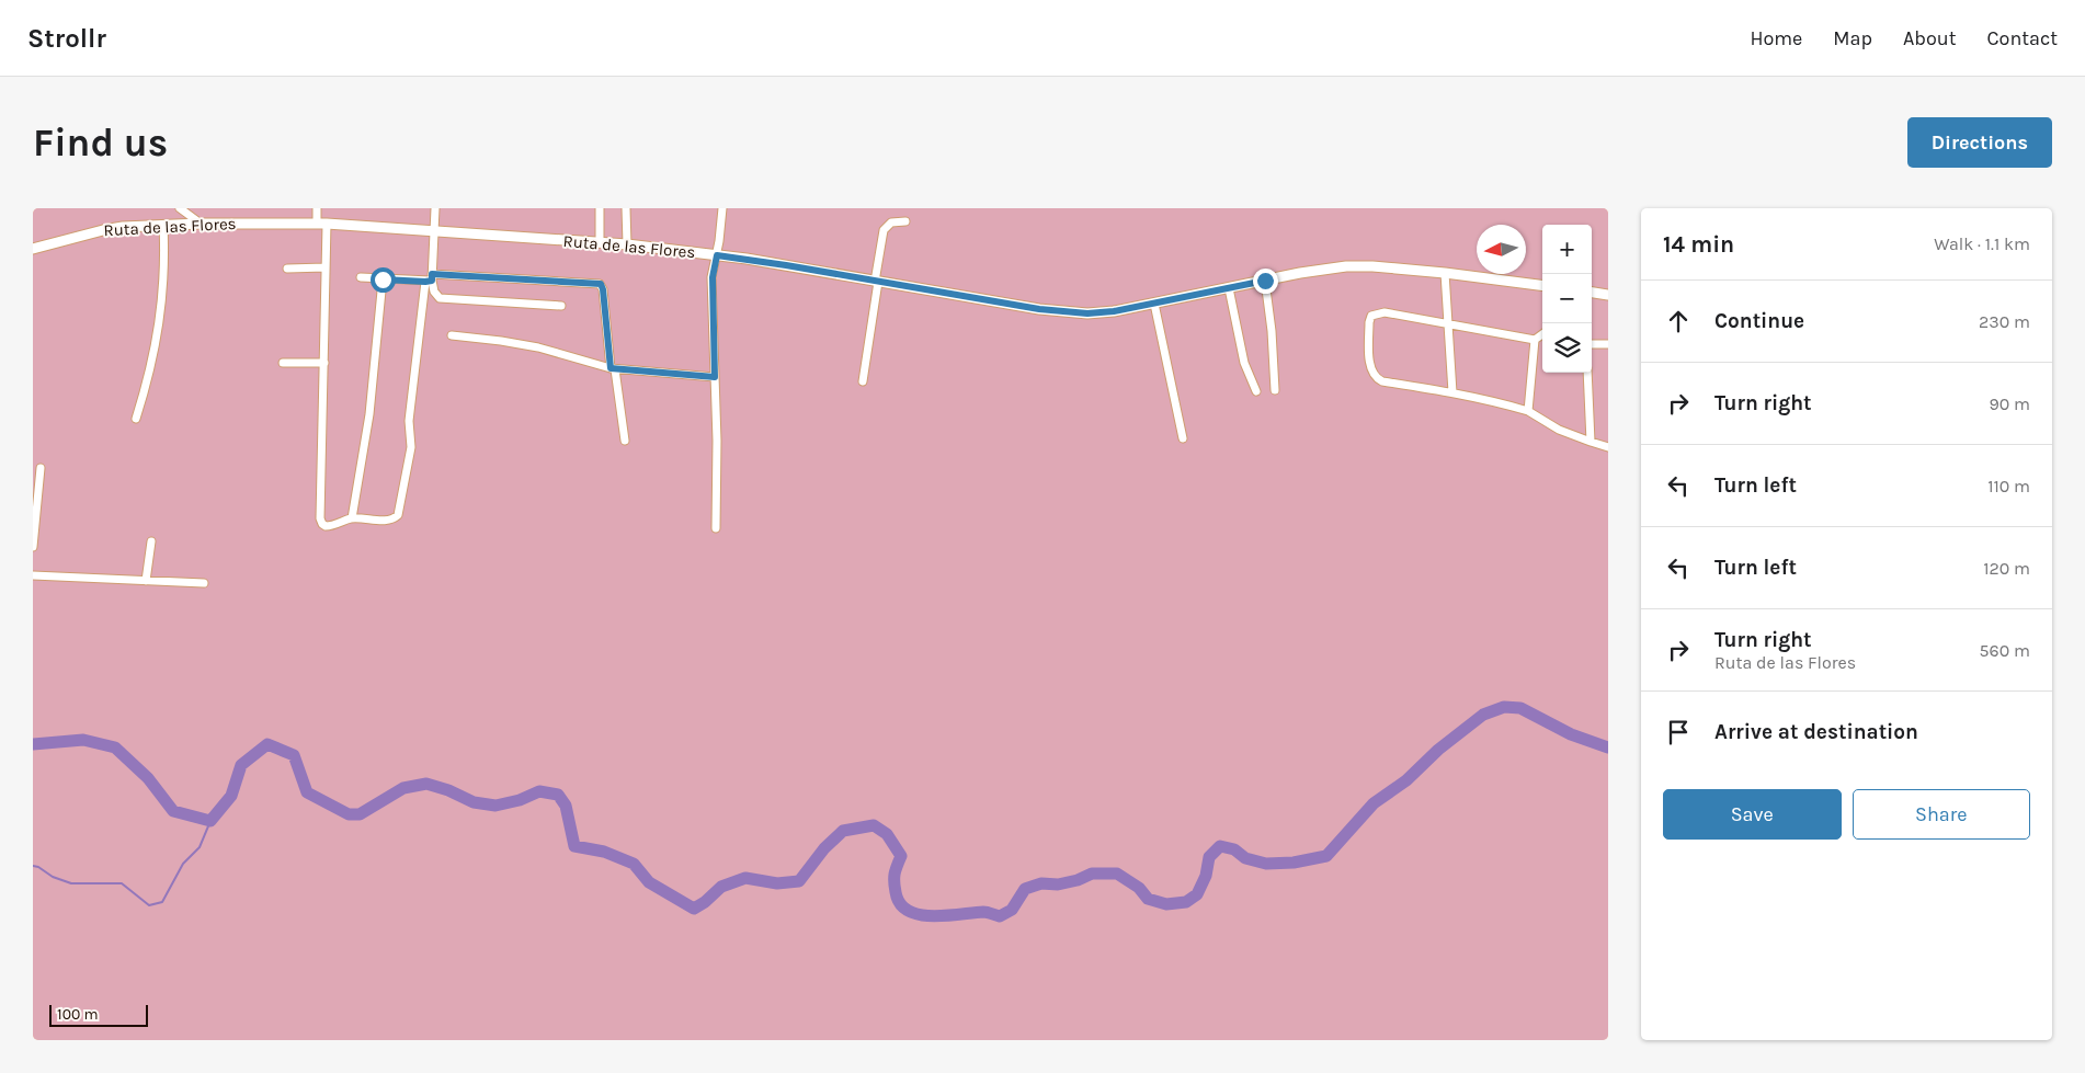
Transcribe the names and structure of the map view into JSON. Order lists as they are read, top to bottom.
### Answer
{
  "streets": {
    "main road": ["Ruta de las Flores"]
  },
  "scale_bar": "100 m",
  "north": "left",
  "page": {
    "header": "Strollr",
    "nav": [
      "Home",
      "Map",
      "About",
      "Contact"
    ],
    "buttons": [
      "Directions",
      ["Save", "Share"]
    ],
    "title": "Find us",
    "heading": ["14 min", "Walk · 1.1 km"],
    "map_buttons": ["+", "−"],
    "list": [
      ["Continue", "230 m"],
      ["Turn right", "90 m"],
      ["Turn left", "110 m"],
      ["Turn left", "120 m"],
      ["Turn right", "Ruta de las Flores", "560 m"],
      "Arrive at destination"
    ],
    "scale": "100 m"
  }
}
